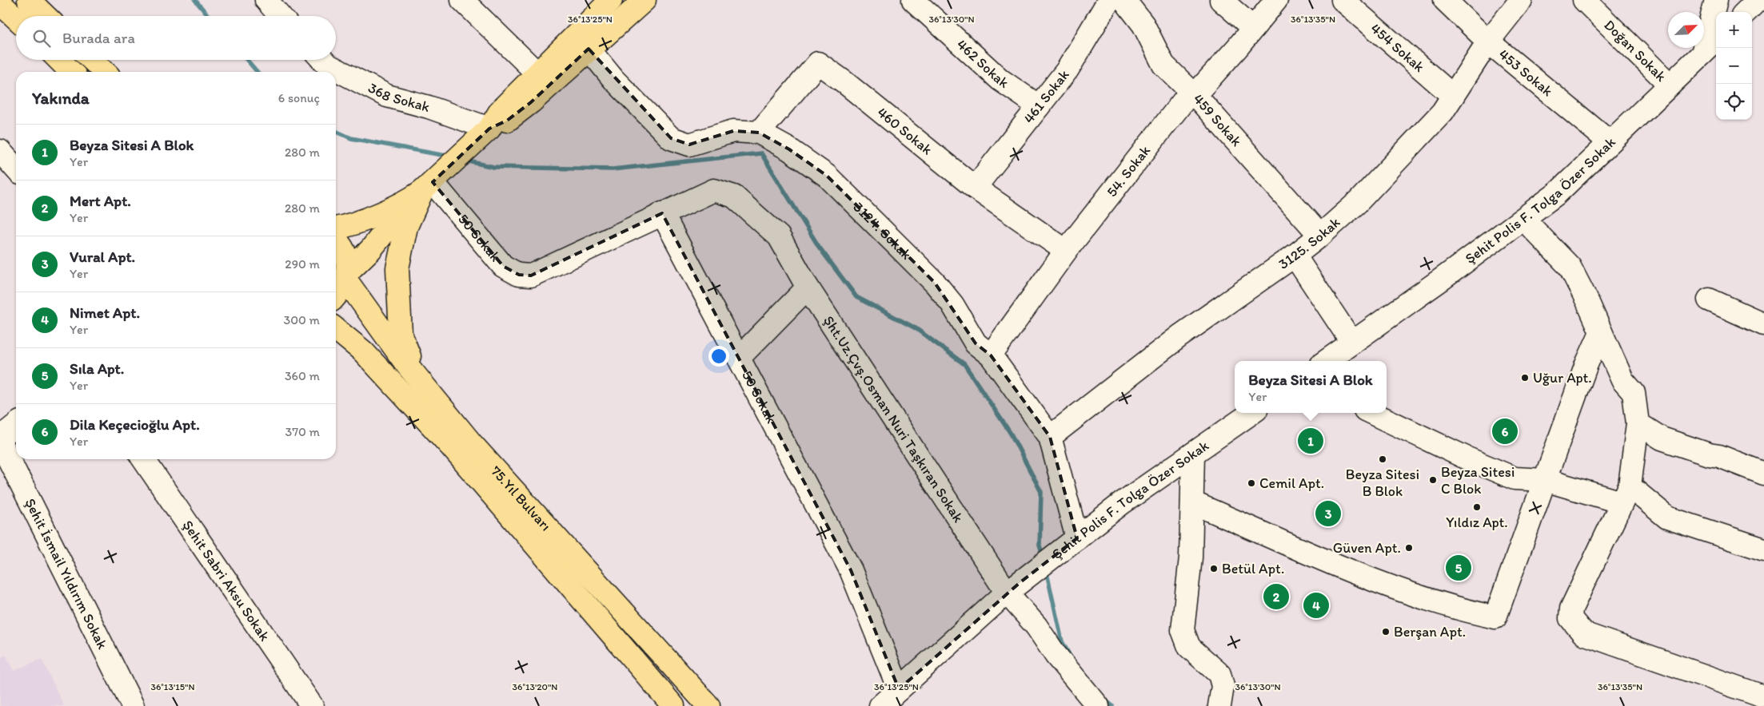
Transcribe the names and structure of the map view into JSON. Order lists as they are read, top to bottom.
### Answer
{
  "streets": {
    "main road": ["75.Yıl Bulvarı"],
    "street": [
      "454 Sokak",
      "Doğan Sokak",
      "462 Sokak",
      "453 Sokak",
      "368 Sokak",
      "461 Sokak",
      "459 Sokak",
      "460 Sokak",
      "54. Sokak",
      "Şehit Polis F. Tolga Özer Sokak",
      "3124. Sokak",
      "50 Sokak",
      "3125. Sokak",
      "Şht.Uz.Çvş.Osman Nuri Taşkıran Sokak",
      "Şehit İsmail Yıldırım Sokak",
      "Şehit Sabri Aksu Sokak"
    ]
  },
  "crossings": [
    ["454 Sokak", "3125. Sokak"],
    ["Doğan Sokak", "Şehit Polis F. Tolga Özer Sokak"],
    ["462 Sokak", "461 Sokak"],
    ["453 Sokak", "Şehit Polis F. Tolga Özer Sokak"],
    ["453 Sokak", "3125. Sokak"],
    ["461 Sokak", "460 Sokak"],
    ["459 Sokak", "54. Sokak"],
    ["459 Sokak", "3125. Sokak"],
    ["460 Sokak", "54. Sokak"],
    ["460 Sokak", "3124. Sokak"],
    ["54. Sokak", "3124. Sokak"],
    ["Şehit Polis F. Tolga Özer Sokak", "3124. Sokak"],
    ["Şehit Polis F. Tolga Özer Sokak", "50 Sokak"],
    ["Şehit Polis F. Tolga Özer Sokak", "Şht.Uz.Çvş.Osman Nuri Taşkıran Sokak"],
    ["3124. Sokak", "3125. Sokak"],
    ["50 Sokak", "Şht.Uz.Çvş.Osman Nuri Taşkıran Sokak"]
  ],
  "places": [
    "Uğur Apt.",
    "Beyza Sitesi B Blok",
    "Beyza Sitesi C Blok",
    "Cemil Apt.",
    "Yıldız Apt.",
    "Güven Apt.",
    "Betül Apt.",
    "Berşan Apt."
  ],
  "north": "top right",
  "page": {
    "map_buttons": ["+", "−"],
    "search": "Burada ara",
    "heading": ["Yakında", "6 sonuç"],
    "list": [
      {
        "mark": "1",
        "name": "Beyza Sitesi A Blok",
        "note": "Yer",
        "value": "280 m"
      },
      {
        "mark": "2",
        "name": "Mert Apt.",
        "note": "Yer",
        "value": "280 m"
      },
      {
        "mark": "3",
        "name": "Vural Apt.",
        "note": "Yer",
        "value": "290 m"
      },
      {
        "mark": "4",
        "name": "Nimet Apt.",
        "note": "Yer",
        "value": "300 m"
      },
      {
        "mark": "5",
        "name": "Sıla Apt.",
        "note": "Yer",
        "value": "360 m"
      },
      {
        "mark": "6",
        "name": "Dila Keçecioğlu Apt.",
        "note": "Yer",
        "value": "370 m"
      }
    ],
    "popup": ["Beyza Sitesi A Blok", "Yer"],
    "pins": [
      "6",
      "1",
      "3",
      "5",
      "2",
      "4"
    ]
  },
  "coordinates": [
    "36°13'25\"N",
    "36°13'30\"N",
    "36°13'35\"N",
    "36°13'15\"N",
    "36°13'20\"N"
  ]
}
